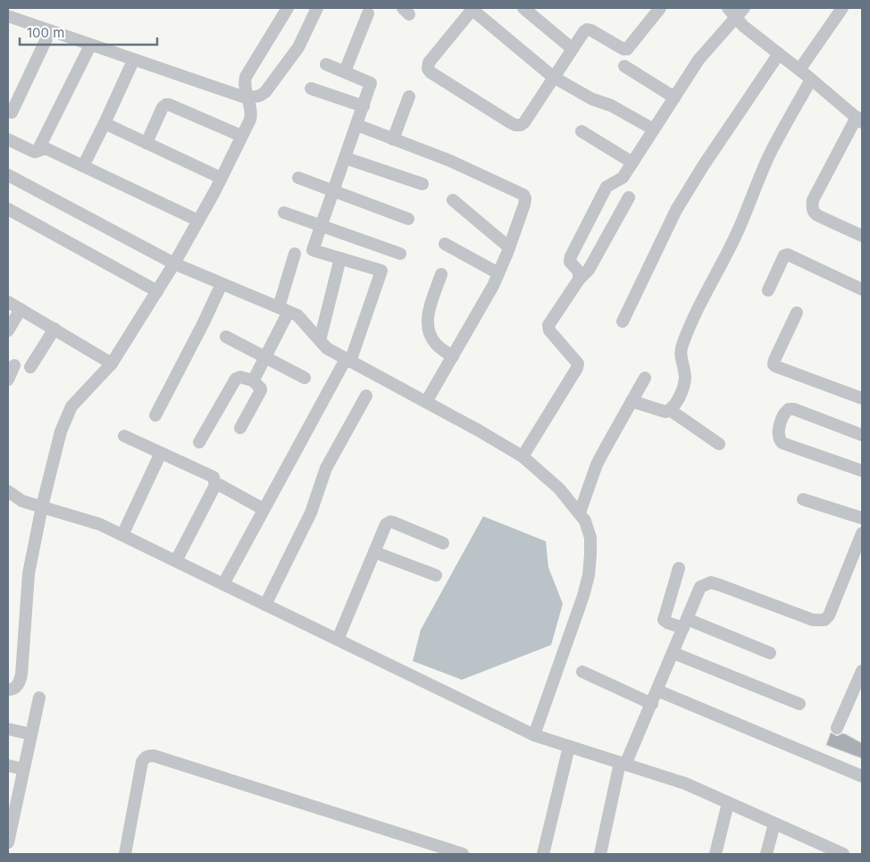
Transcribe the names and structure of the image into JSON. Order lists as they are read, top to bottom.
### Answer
{
  "scale_bar": "100 m"
}
